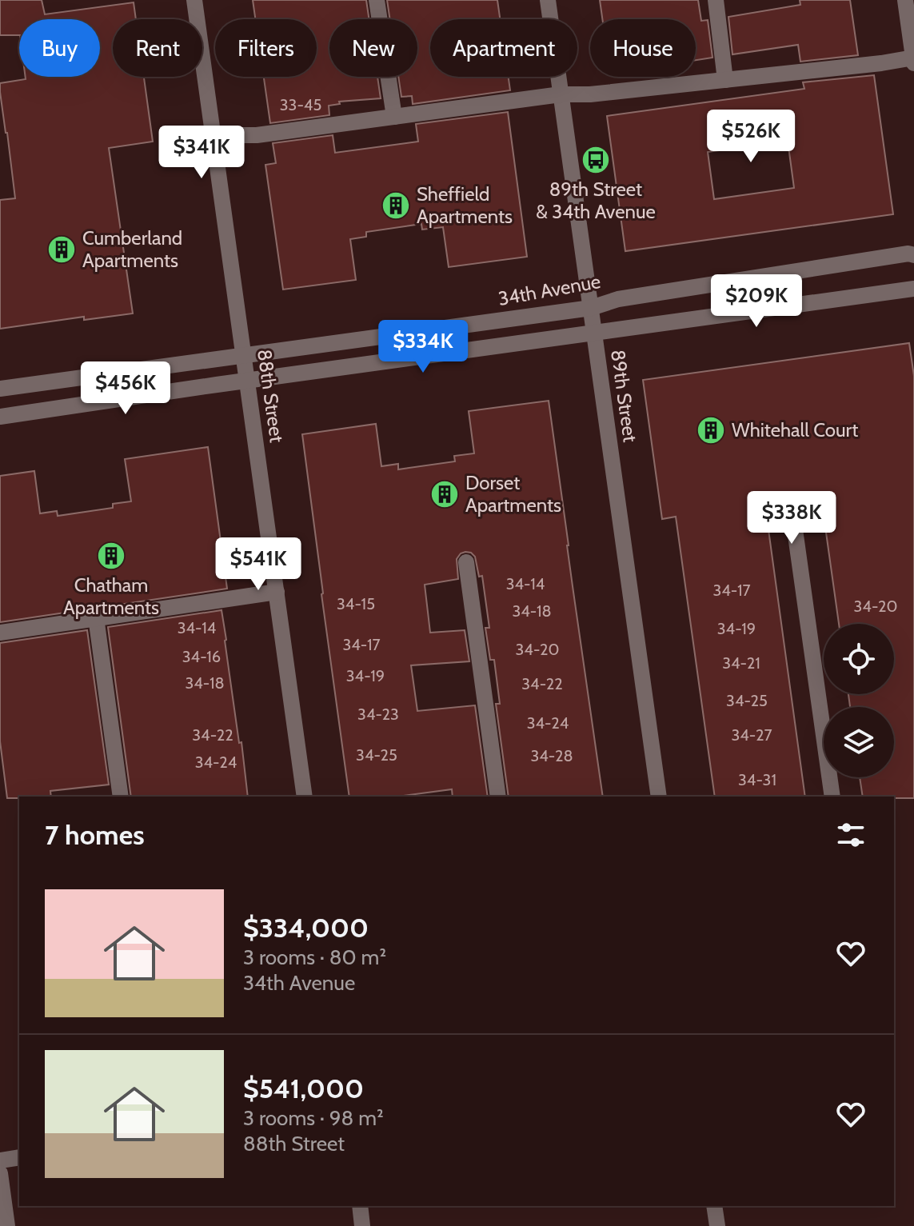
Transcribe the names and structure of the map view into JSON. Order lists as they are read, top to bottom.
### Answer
{
  "streets": {
    "street": ["34th Avenue", "88th Street", "89th Street"]
  },
  "crossings": [
    ["34th Avenue", "88th Street"],
    ["34th Avenue", "89th Street"]
  ],
  "places": {
    "bus stop": ["89th Street & 34th Avenue"],
    "building": [
      "Sheffield Apartments",
      "Cumberland Apartments",
      "Whitehall Court",
      "Dorset Apartments",
      "Chatham Apartments"
    ]
  },
  "house_numbers": [
    "33-45",
    "34-14",
    "34-17",
    "34-15",
    "34-20",
    "34-18",
    "34-14",
    "34-19",
    "34-17",
    "34-20",
    "34-16",
    "34-21",
    "34-19",
    "34-18",
    "34-22",
    "34-25",
    "34-23",
    "34-24",
    "34-22",
    "34-27",
    "34-25",
    "34-28",
    "34-24",
    "34-31"
  ],
  "page": {
    "chip": [
      "Buy",
      "Rent",
      "Filters",
      "New",
      "Apartment",
      "House"
    ],
    "price": [
      "$526K",
      "$341K",
      "$209K",
      "$334K",
      "$456K",
      "$338K",
      "$541K"
    ],
    "heading": "7 homes",
    "list": [
      {
        "name": "$334,000",
        "note": "3 rooms · 80 m² · 34th Avenue"
      },
      {
        "name": "$541,000",
        "note": "3 rooms · 98 m² · 88th Street"
      }
    ]
  }
}
